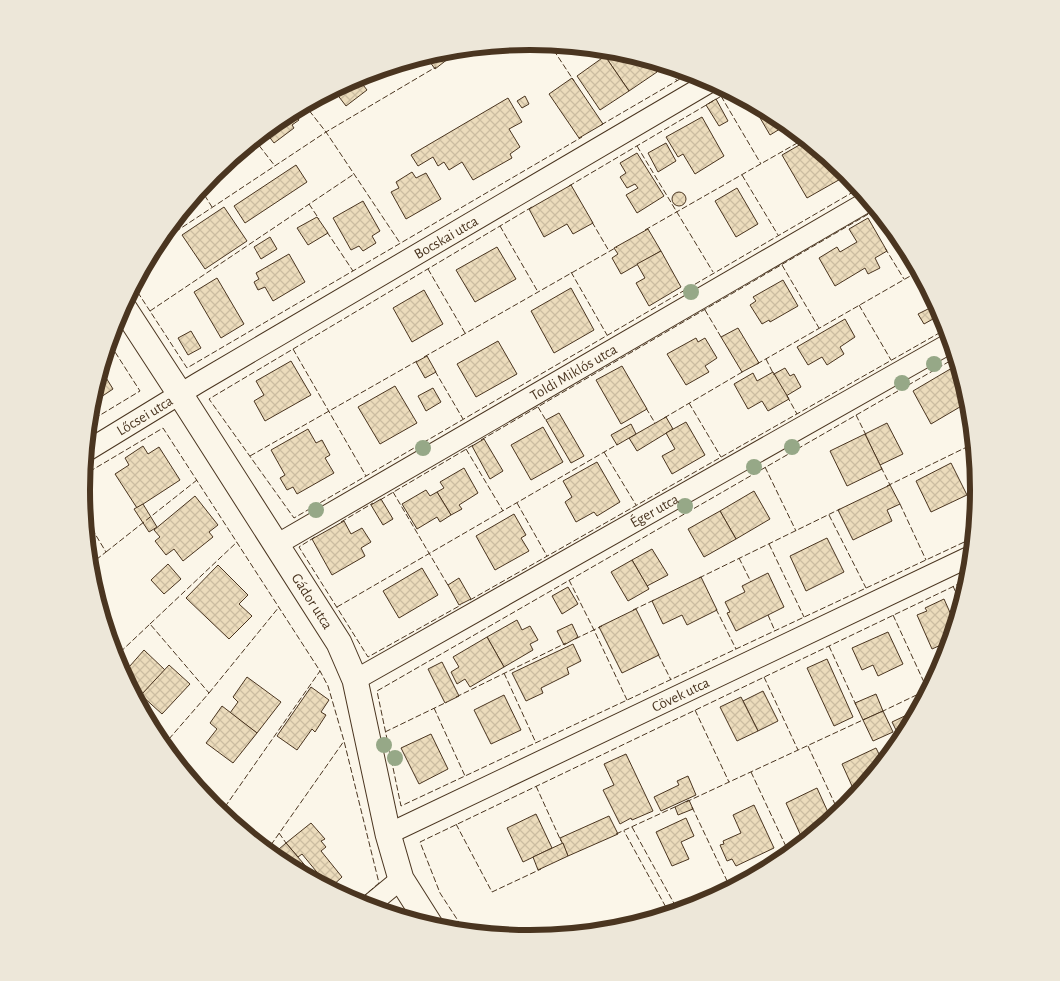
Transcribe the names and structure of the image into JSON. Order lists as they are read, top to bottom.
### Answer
{
  "streets": {
    "street": [
      "Bocskai utca",
      "Toldi Miklós utca",
      "Lőcsei utca",
      "Éger utca",
      "Gádor utca",
      "Cövek utca"
    ]
  },
  "crossings": [
    ["Bocskai utca", "Lőcsei utca"],
    ["Bocskai utca", "Gádor utca"],
    ["Toldi Miklós utca", "Gádor utca"],
    ["Lőcsei utca", "Gádor utca"],
    ["Éger utca", "Gádor utca"],
    ["Gádor utca", "Cövek utca"]
  ]
}
